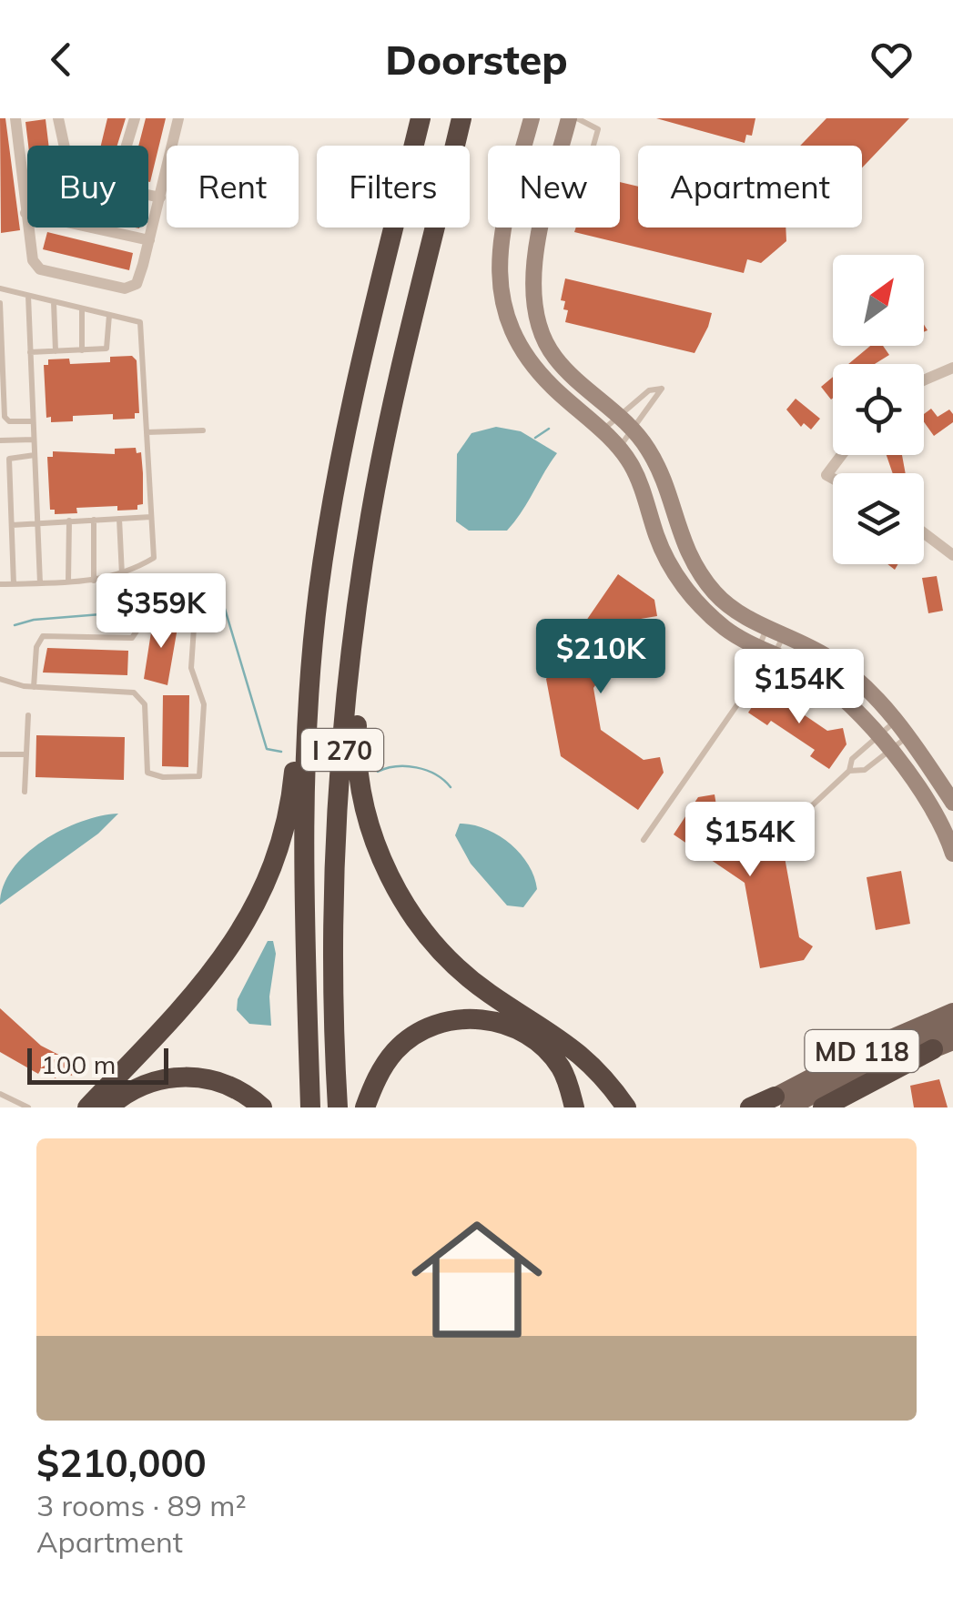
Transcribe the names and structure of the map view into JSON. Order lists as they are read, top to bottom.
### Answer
{
  "streets": {
    "highway": ["I 270"],
    "main road": ["MD 118"]
  },
  "scale_bar": "100 m",
  "north": "top right",
  "page": {
    "header": "Doorstep",
    "chip": [
      "Buy",
      "Rent",
      "Filters",
      "New",
      "Apartment"
    ],
    "price": [
      "$359K",
      "$210K",
      "$154K",
      "$154K"
    ],
    "scale": "100 m",
    "list": [
      {
        "name": "$210,000",
        "note": "3 rooms · 89 m² · Apartment"
      }
    ]
  }
}
